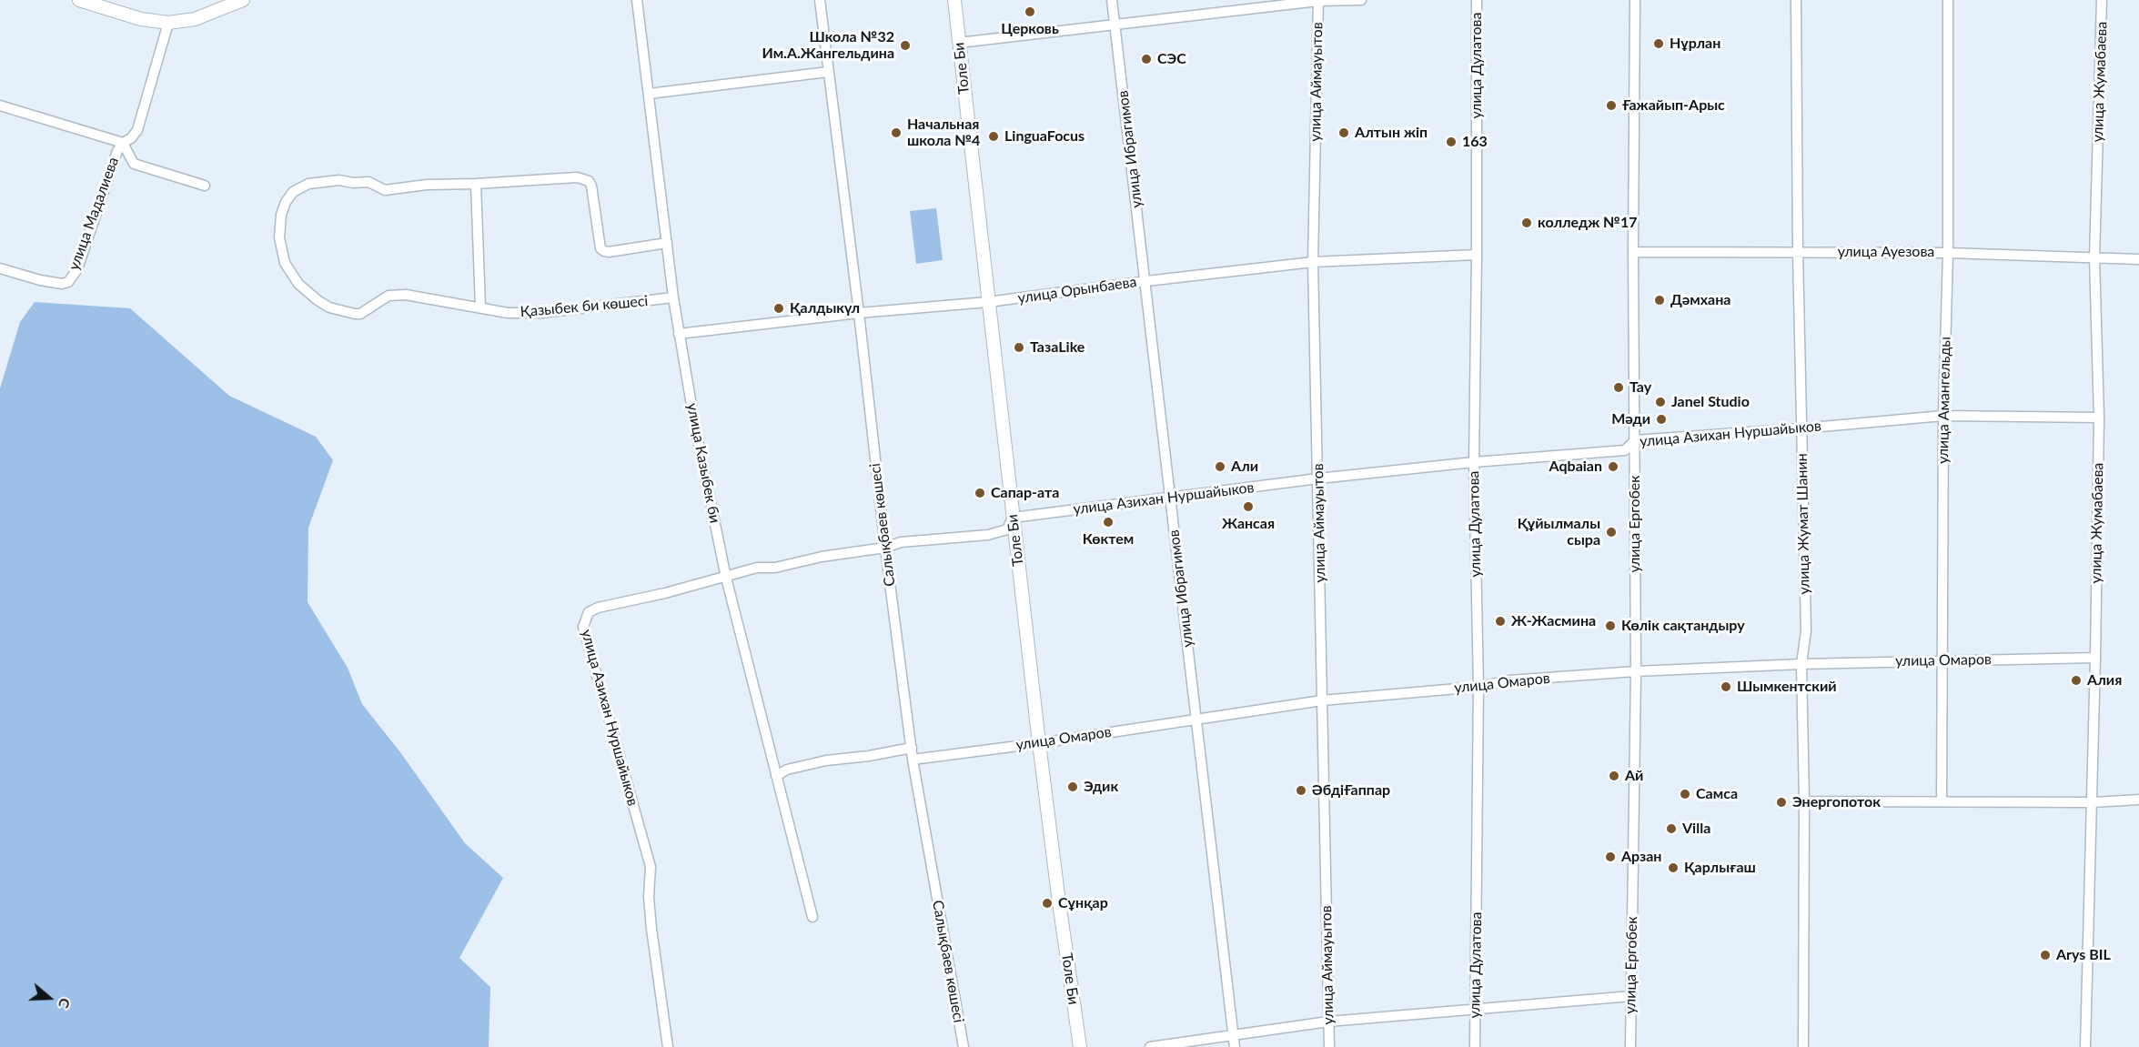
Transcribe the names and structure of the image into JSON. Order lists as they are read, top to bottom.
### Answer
{
  "streets": {
    "main road": ["Толе Би"],
    "street": [
      "улица Дулатова",
      "улица Аймауытов",
      "улица Жумабаева",
      "улица Ибрагимов",
      "улица Мадалиева",
      "улица Ауезова",
      "улица Орынбаева",
      "Қазыбек би көшесі",
      "улица Амангельды",
      "улица Азихан Нуршайыков",
      "улица Казыбек би",
      "улица Ергобек",
      "улица Жумат Шанин",
      "Салықбаев көшесі",
      "улица Омаров"
    ]
  },
  "crossings": [
    ["улица Дулатова", "улица Орынбаева"],
    ["улица Дулатова", "улица Азихан Нуршайыков"],
    ["улица Дулатова", "улица Омаров"],
    ["Толе Би", "улица Орынбаева"],
    ["Толе Би", "улица Азихан Нуршайыков"],
    ["Толе Би", "улица Омаров"],
    ["улица Аймауытов", "улица Орынбаева"],
    ["улица Аймауытов", "улица Азихан Нуршайыков"],
    ["улица Аймауытов", "улица Омаров"],
    ["улица Жумабаева", "улица Ауезова"],
    ["улица Жумабаева", "улица Азихан Нуршайыков"],
    ["улица Жумабаева", "улица Омаров"],
    ["улица Ибрагимов", "улица Орынбаева"],
    ["улица Ибрагимов", "улица Азихан Нуршайыков"],
    ["улица Ибрагимов", "улица Омаров"],
    ["улица Ауезова", "улица Амангельды"],
    ["улица Ауезова", "улица Ергобек"],
    ["улица Ауезова", "улица Жумат Шанин"],
    ["улица Орынбаева", "улица Казыбек би"],
    ["улица Орынбаева", "Салықбаев көшесі"],
    ["Қазыбек би көшесі", "улица Казыбек би"],
    ["улица Амангельды", "улица Азихан Нуршайыков"],
    ["улица Амангельды", "улица Омаров"],
    ["улица Азихан Нуршайыков", "улица Казыбек би"],
    ["улица Азихан Нуршайыков", "улица Ергобек"],
    ["улица Азихан Нуршайыков", "улица Жумат Шанин"],
    ["улица Азихан Нуршайыков", "Салықбаев көшесі"],
    ["улица Ергобек", "улица Омаров"],
    ["улица Жумат Шанин", "улица Омаров"],
    ["Салықбаев көшесі", "улица Омаров"]
  ],
  "places": [
    "Церковь",
    "Нұрлан",
    "Школа №32 Им.А.Жангельдина",
    "СЭС",
    "Ғажайып-Арыс",
    "Начальная школа №4",
    "Алтын жіп",
    "LinguaFocus",
    "163",
    "колледж №17",
    "Дәмхана",
    "Қалдыкүл",
    "ТазаLike",
    "Тау",
    "Janel Studio",
    "Мәди",
    "Али",
    "Aqbaian",
    "Сапар-ата",
    "Жансая",
    "Көктем",
    "Құйылмалы сыра",
    "Ж-Жасмина",
    "Көлік сақтандыру",
    "Алия",
    "Шымкентский",
    "Ай",
    "Эдик",
    "ӘбдіҒаппар",
    "Самса",
    "Энергопоток",
    "Villa",
    "Арзан",
    "Қарлығаш",
    "Cұнқар",
    "Arys BIL"
  ],
  "north": "right"
}
